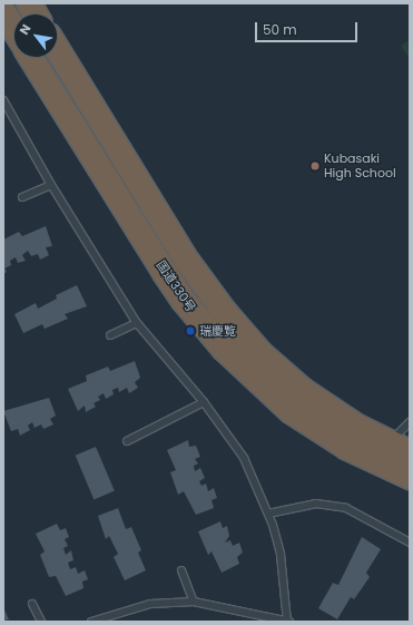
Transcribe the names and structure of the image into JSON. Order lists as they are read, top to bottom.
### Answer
{
  "streets": {
    "highway": ["国道330号"]
  },
  "places": ["Kubasaki High School", "瑞慶覧"],
  "scale_bar": "50 m",
  "north": "top left"
}
